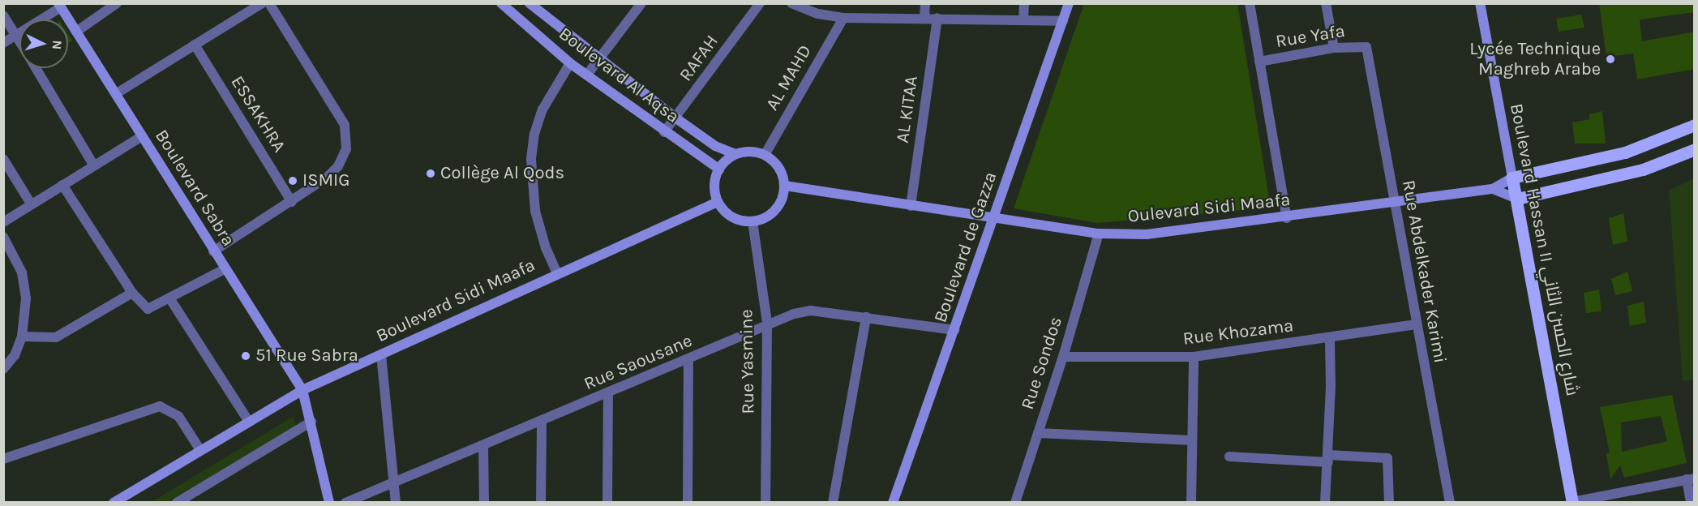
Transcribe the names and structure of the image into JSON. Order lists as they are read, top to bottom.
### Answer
{
  "streets": {
    "main road": ["Boulevard Hassan II شارع الحسن الثاني"],
    "street": [
      "Rue Yafa",
      "RAFAH",
      "Boulevard Al Aqsa",
      "AL MAHD",
      "AL KITAA",
      "ESSAKHRA",
      "Boulevard Sabra",
      "Oulevard Sidi Maafa",
      "Boulevard de Gazza",
      "Rue Abdelkader Karimi",
      "Boulevard Sidi Maafa",
      "Rue Khozama",
      "Rue Yasmine",
      "Rue Saousane",
      "Rue Sondos"
    ]
  },
  "crossings": [
    ["Rue Yafa", "Rue Abdelkader Karimi"],
    ["RAFAH", "Boulevard Al Aqsa"],
    ["Boulevard Al Aqsa", "AL MAHD"],
    ["Boulevard Al Aqsa", "Oulevard Sidi Maafa"],
    ["Boulevard Al Aqsa", "Boulevard Sidi Maafa"],
    ["Boulevard Al Aqsa", "Rue Yasmine"],
    ["AL MAHD", "Oulevard Sidi Maafa"],
    ["AL MAHD", "Boulevard Sidi Maafa"],
    ["AL MAHD", "Rue Yasmine"],
    ["AL KITAA", "Oulevard Sidi Maafa"],
    ["Boulevard Sabra", "Boulevard Sidi Maafa"],
    ["Oulevard Sidi Maafa", "Boulevard de Gazza"],
    ["Oulevard Sidi Maafa", "Rue Abdelkader Karimi"],
    ["Oulevard Sidi Maafa", "Boulevard Sidi Maafa"],
    ["Oulevard Sidi Maafa", "Rue Yasmine"],
    ["Oulevard Sidi Maafa", "Rue Sondos"],
    ["Boulevard de Gazza", "Rue Saousane"],
    ["Rue Abdelkader Karimi", "Rue Khozama"],
    ["Boulevard Sidi Maafa", "Rue Yasmine"],
    ["Rue Khozama", "Rue Sondos"],
    ["Rue Yasmine", "Rue Saousane"]
  ],
  "places": [
    "Lycée Technique Maghreb Arabe",
    "Collège Al Qods",
    "ISMIG",
    "51 Rue Sabra"
  ],
  "north": "right"
}
